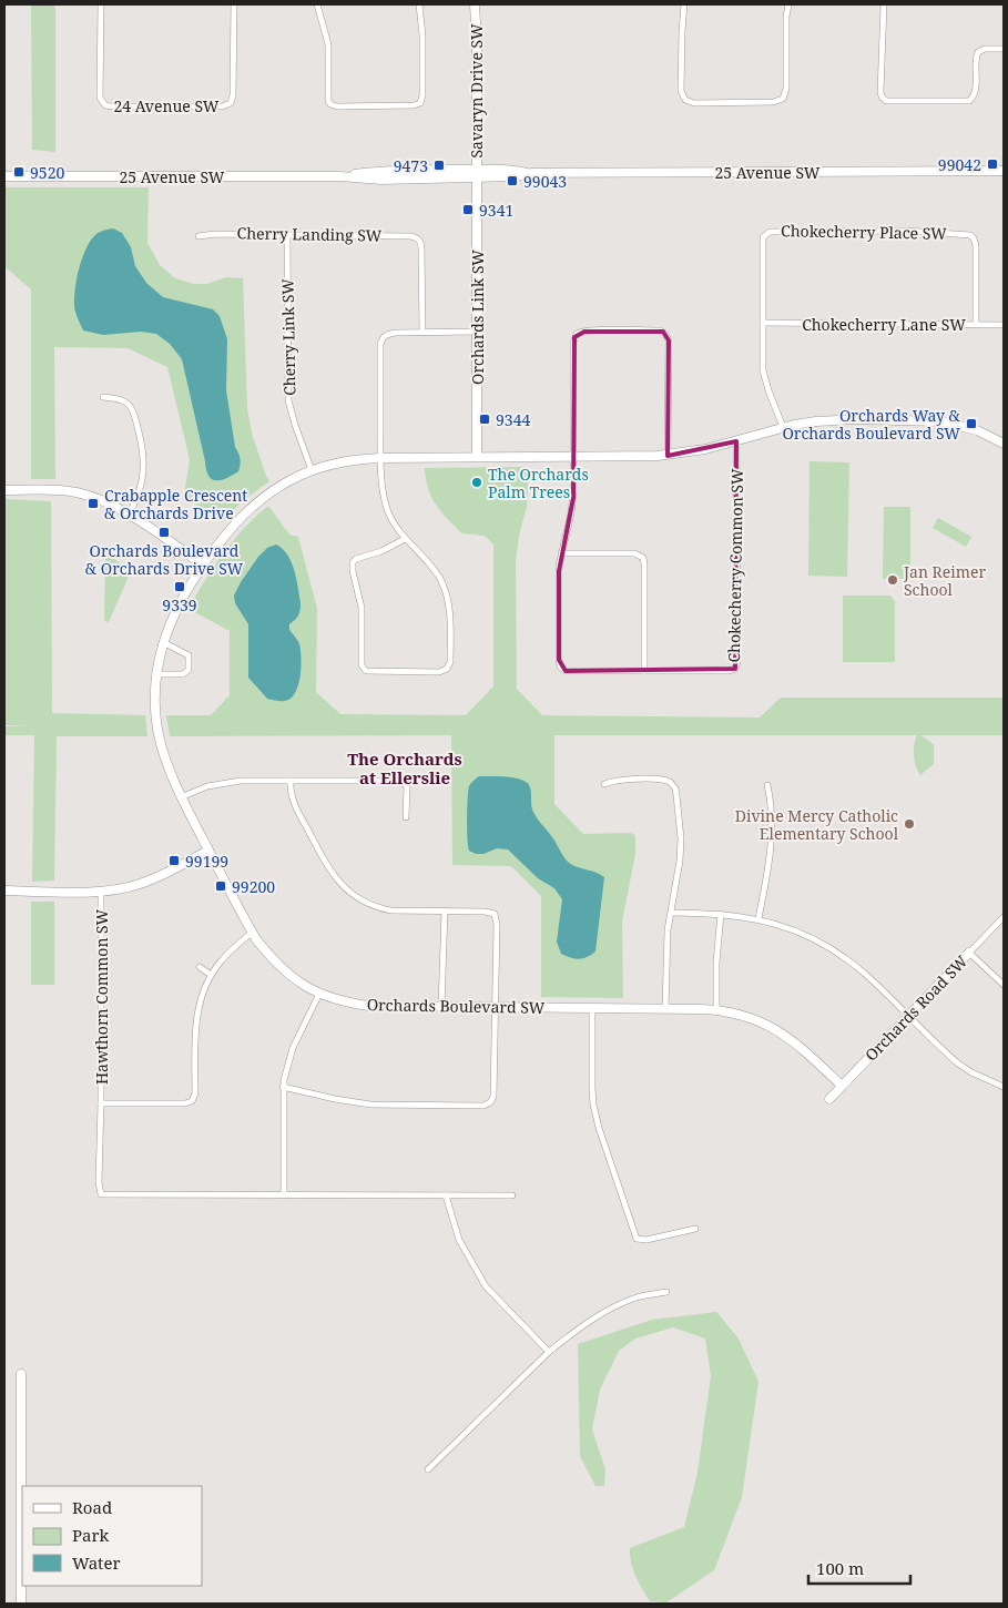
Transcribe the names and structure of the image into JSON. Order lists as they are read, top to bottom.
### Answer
{
  "streets": {
    "street": [
      "Savaryn Drive SW",
      "24 Avenue SW",
      "25 Avenue SW",
      "Chokecherry Place SW",
      "Cherry Landing SW",
      "Orchards Link SW",
      "Chokecherry Lane SW",
      "Cherry Link SW",
      "Chokecherry Common SW",
      "Hawthorn Common SW",
      "Orchards Boulevard SW",
      "Orchards Road SW"
    ]
  },
  "crossings": [
    ["Savaryn Drive SW", "25 Avenue SW"],
    ["Savaryn Drive SW", "Orchards Link SW"],
    ["25 Avenue SW", "Orchards Link SW"],
    ["Chokecherry Place SW", "Chokecherry Lane SW"],
    ["Chokecherry Place SW", "Orchards Boulevard SW"],
    ["Cherry Landing SW", "Cherry Link SW"],
    ["Orchards Link SW", "Orchards Boulevard SW"],
    ["Cherry Link SW", "Orchards Boulevard SW"],
    ["Chokecherry Common SW", "Orchards Boulevard SW"],
    ["Orchards Boulevard SW", "Orchards Road SW"]
  ],
  "districts": ["The Orchards at Ellerslie"],
  "places": {
    "transit": [
      "99042",
      "9473",
      "9520",
      "99043",
      "9341",
      "9344",
      "Orchards Way & Orchards Boulevard SW",
      "Crabapple Crescent & Orchards Drive",
      "Orchards Boulevard & Orchards Drive SW",
      "9339",
      "99199",
      "99200"
    ],
    "other": ["The Orchards Palm Trees", "Jan Reimer School", "Divine Mercy Catholic Elementary School"]
  },
  "legend": ["Road", "Park", "Water"],
  "scale_bar": "100 m"
}
